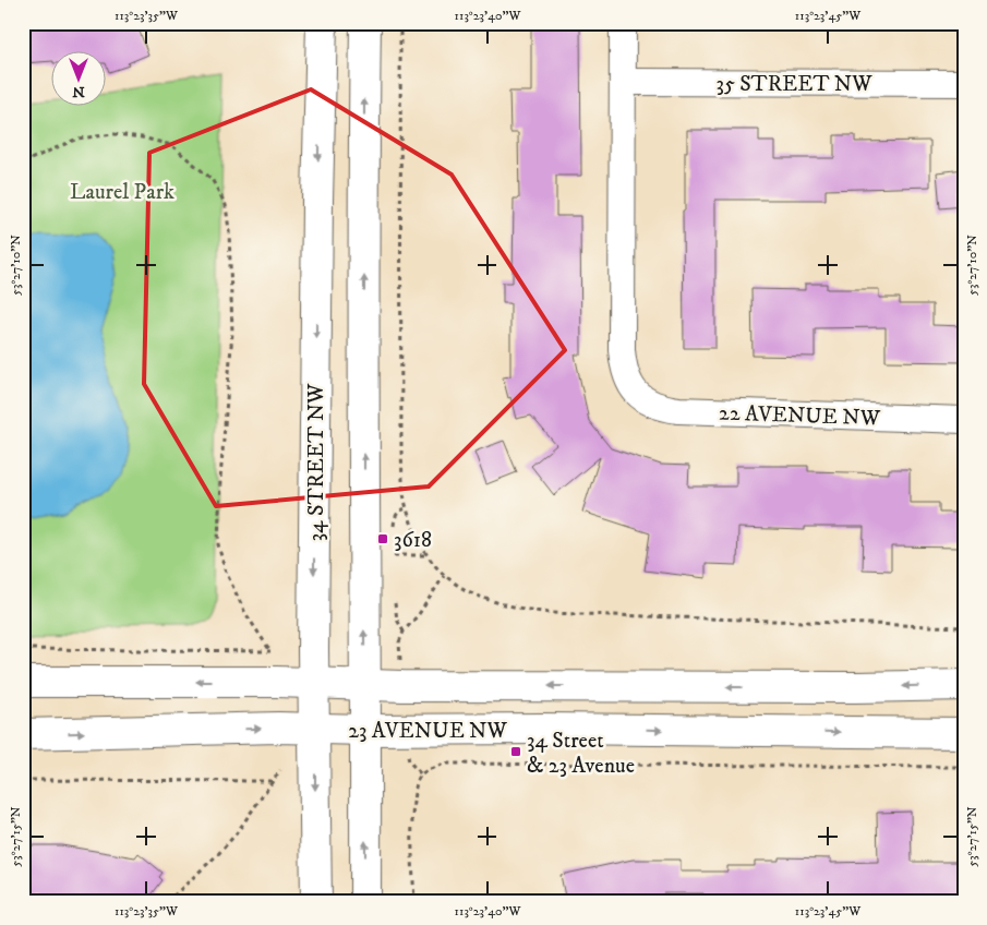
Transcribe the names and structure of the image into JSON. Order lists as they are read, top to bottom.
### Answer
{
  "streets": {
    "main road": ["34 STREET NW", "23 AVENUE NW"],
    "street": ["35 STREET NW", "22 AVENUE NW"]
  },
  "crossings": [
    ["35 STREET NW", "22 AVENUE NW"],
    ["34 STREET NW", "23 AVENUE NW"]
  ],
  "parks": ["Laurel Park"],
  "places": {
    "transit": ["3618", "34 Street & 23 Avenue"]
  },
  "north": "bottom",
  "coordinates": [
    "113°23'35\"W",
    "113°23'40\"W",
    "113°23'45\"W",
    "53°27'10\"N",
    "53°27'15\"N"
  ]
}
